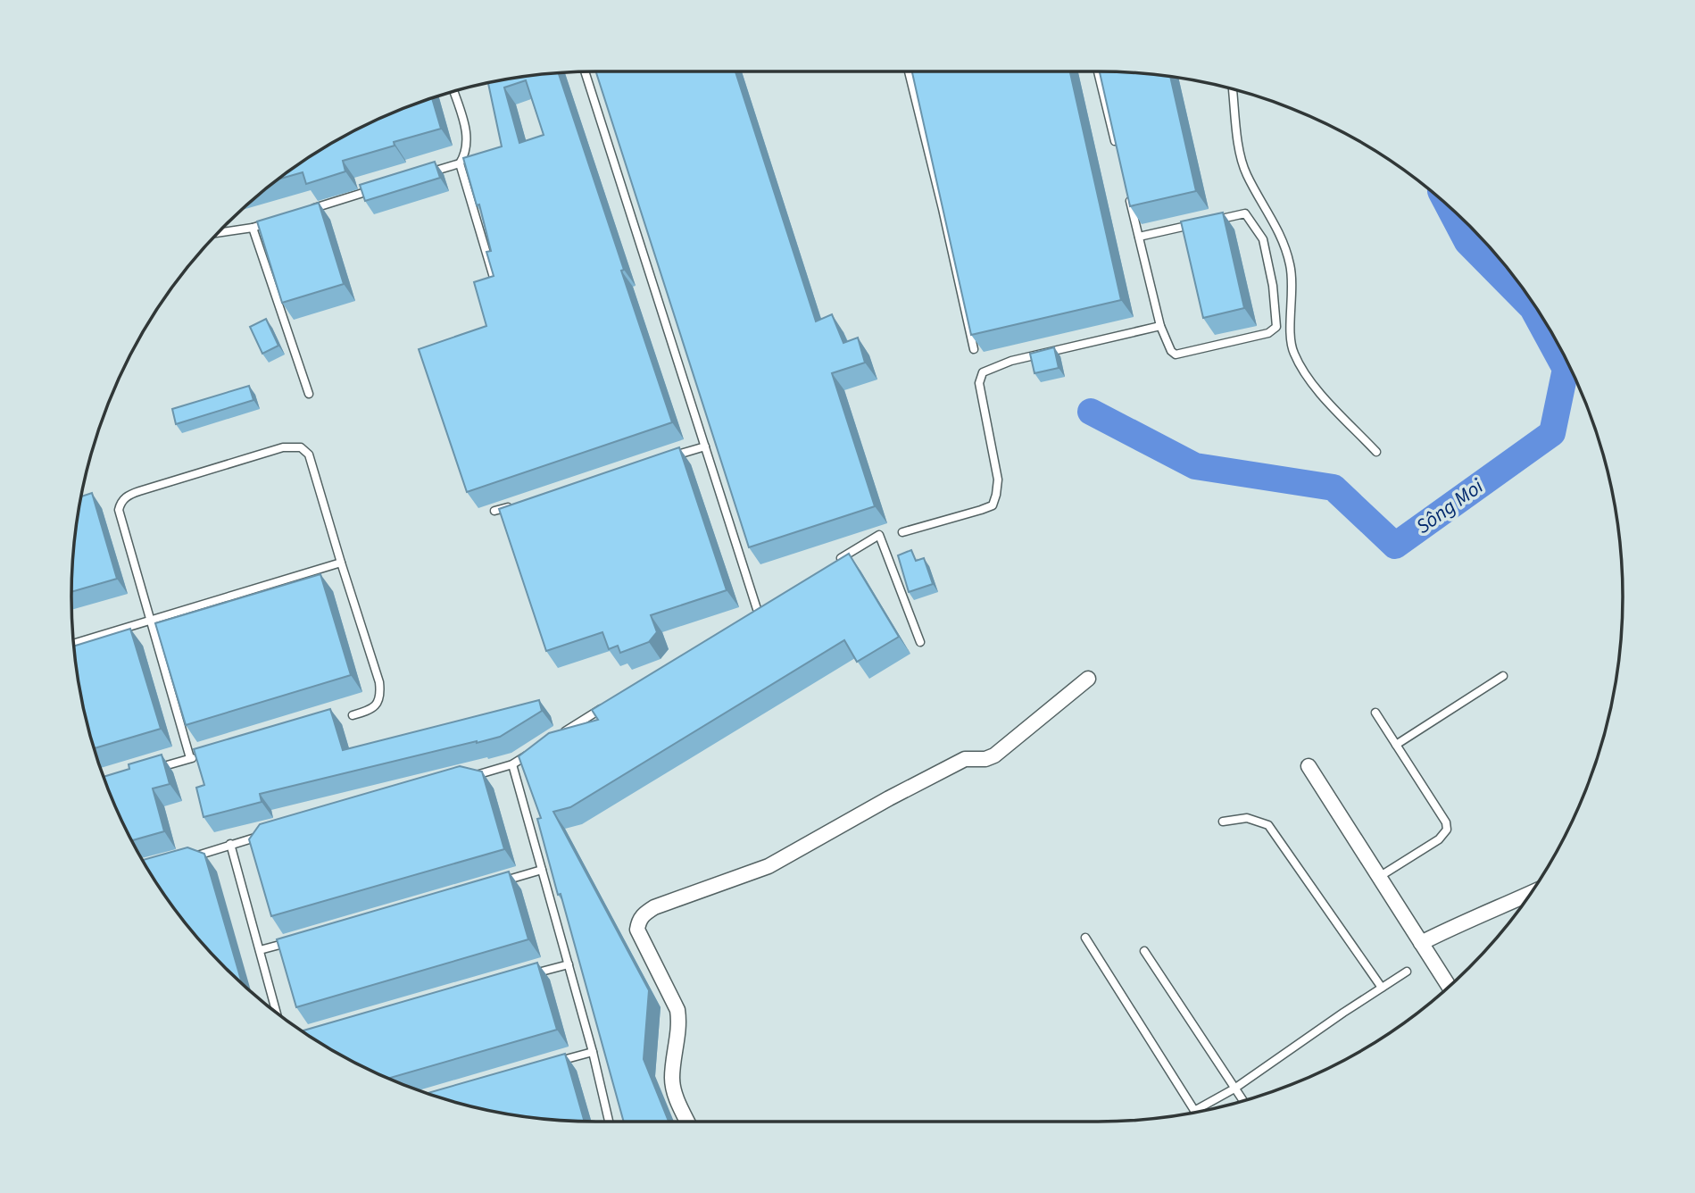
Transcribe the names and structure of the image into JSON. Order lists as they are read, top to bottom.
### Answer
{
  "water": ["Sông Moi"]
}
